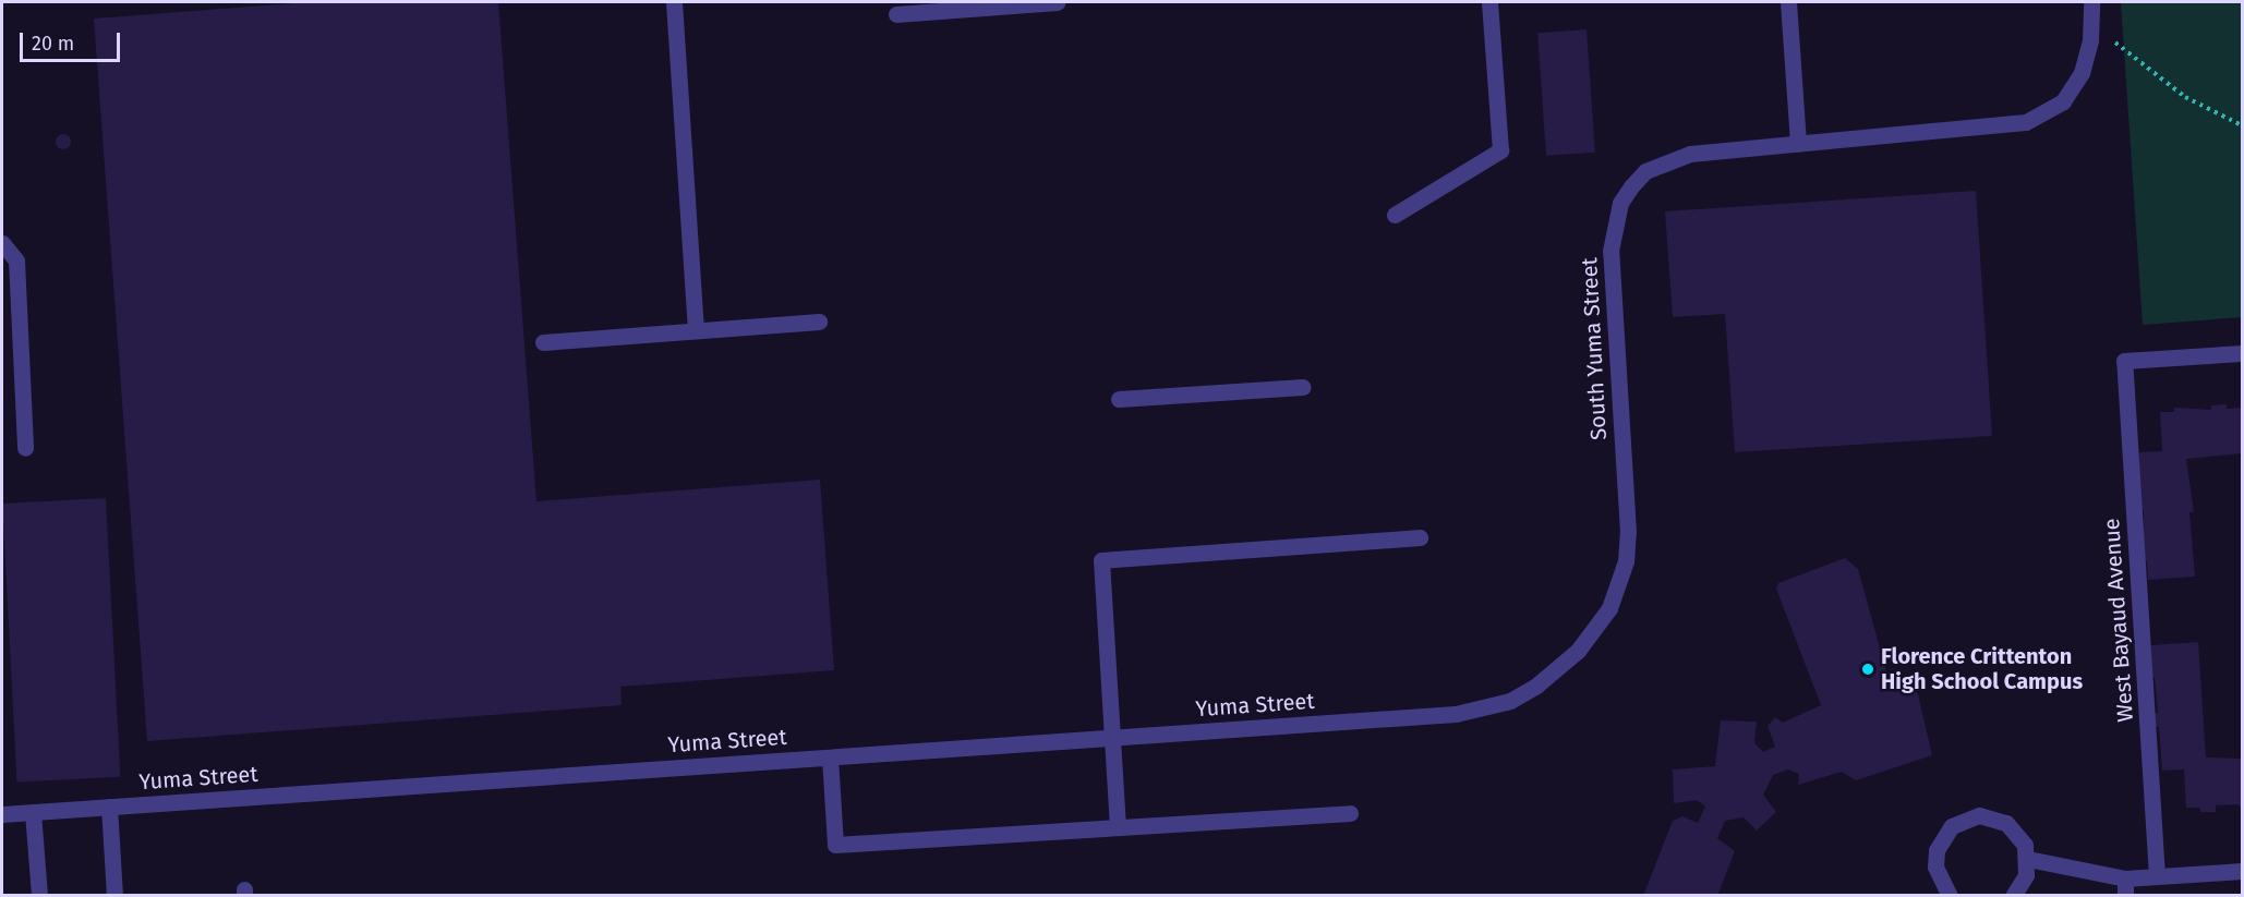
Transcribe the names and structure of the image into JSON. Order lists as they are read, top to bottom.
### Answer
{
  "streets": {
    "street": ["South Yuma Street", "West Bayaud Avenue", "Yuma Street"]
  },
  "crossings": [
    ["South Yuma Street", "Yuma Street"]
  ],
  "places": ["Florence Crittenton High School Campus"],
  "scale_bar": "20 m"
}
